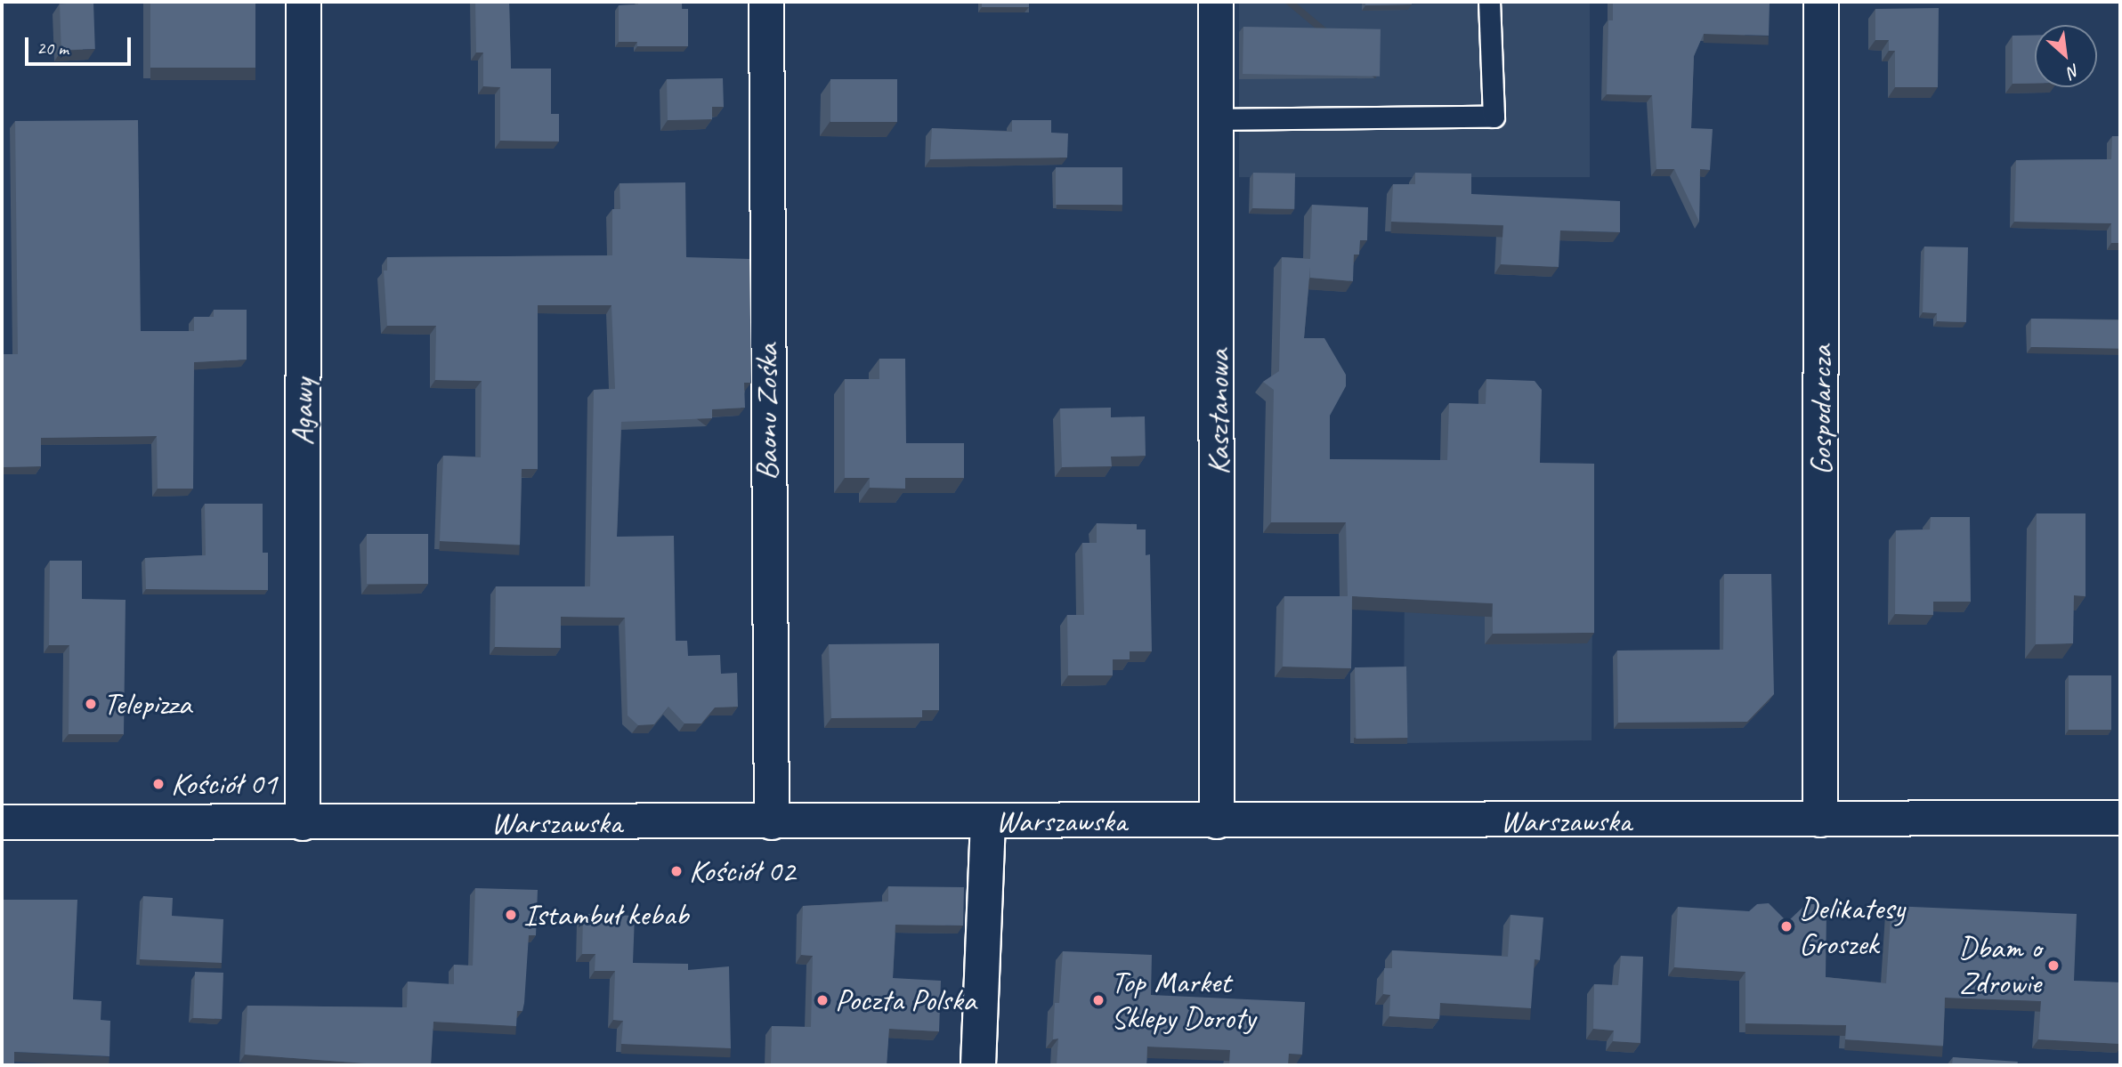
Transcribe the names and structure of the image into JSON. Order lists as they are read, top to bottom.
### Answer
{
  "streets": {
    "street": [
      "Gospodarcza",
      "Agawy",
      "Baonu Zośka",
      "Kasztanowa",
      "Warszawska"
    ]
  },
  "crossings": [
    ["Gospodarcza", "Warszawska"],
    ["Agawy", "Warszawska"],
    ["Baonu Zośka", "Warszawska"],
    ["Kasztanowa", "Warszawska"]
  ],
  "places": [
    "Telepizza",
    "Kościół 01",
    "Kościół 02",
    "Istambuł kebab",
    "Delikatesy Groszek",
    "Dbam o Zdrowie",
    "Poczta Polska",
    "Top Market Sklepy Doroty"
  ],
  "scale_bar": "20 m",
  "north": "bottom right"
}
